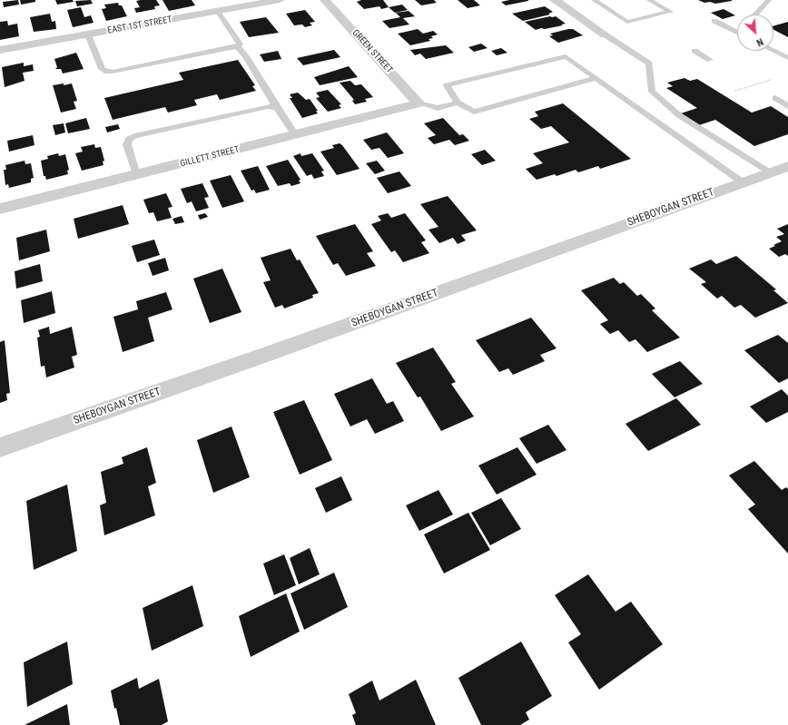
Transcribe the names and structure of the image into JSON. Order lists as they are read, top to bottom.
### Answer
{
  "streets": {
    "street": [
      "EAST 1ST STREET",
      "GREEN STREET",
      "GILLETT STREET",
      "SHEBOYGAN STREET"
    ]
  },
  "crossings": [
    ["GREEN STREET", "GILLETT STREET"]
  ],
  "north": "bottom right"
}
